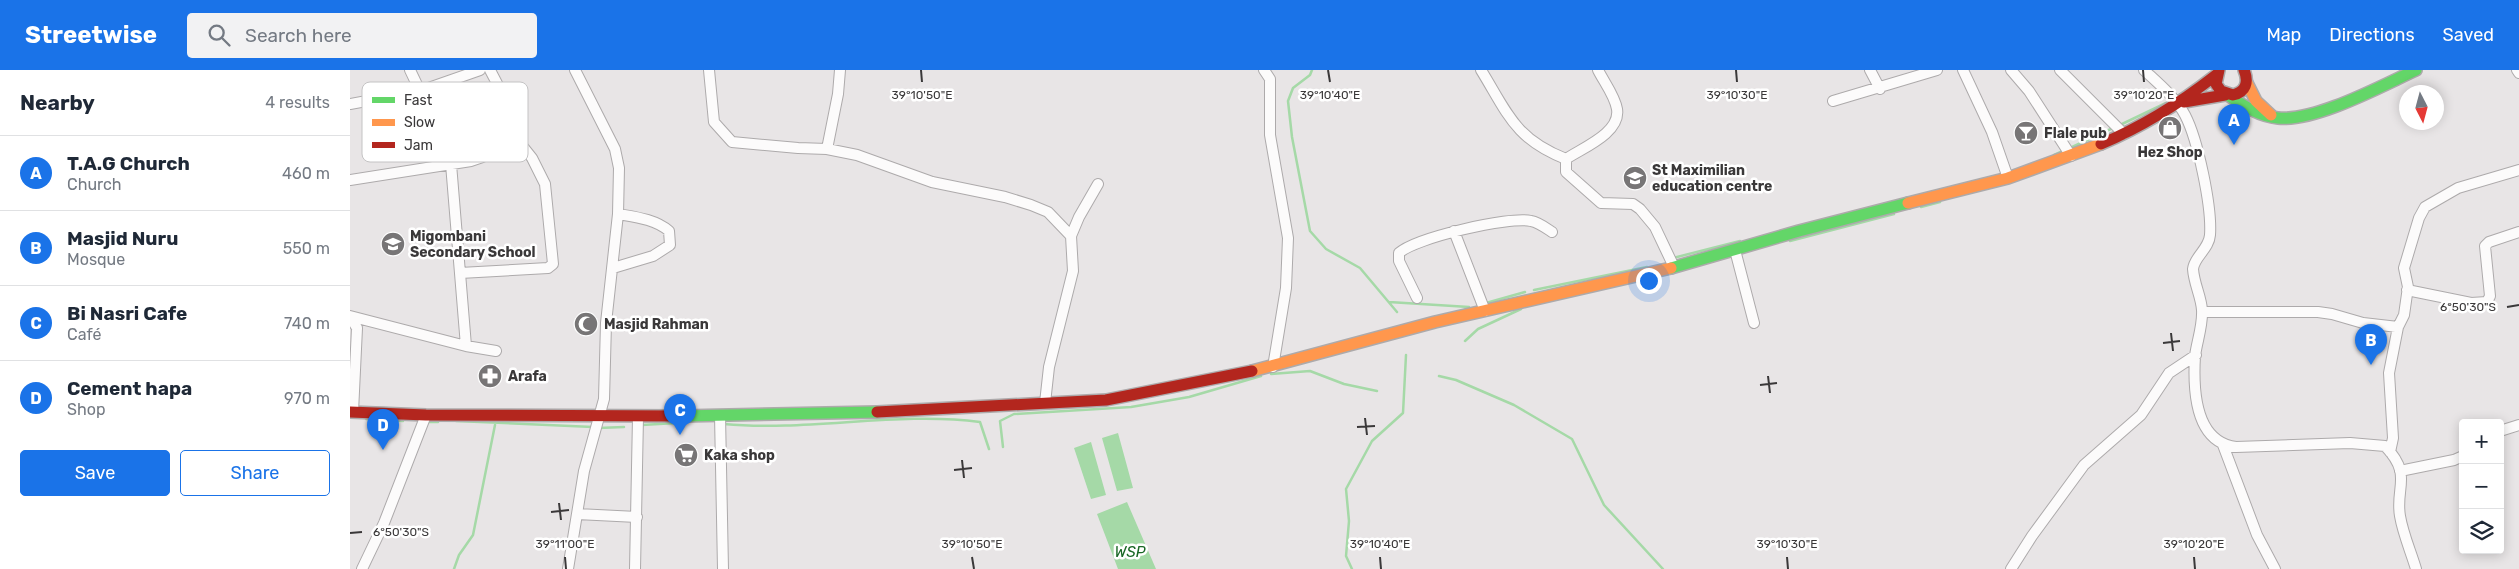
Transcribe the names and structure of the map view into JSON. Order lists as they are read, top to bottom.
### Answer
{
  "water": ["WSP"],
  "places": {
    "shop": ["Hez Shop"],
    "bar": ["Flale pub"],
    "school or university": ["St Maximilian education centre", "Migombani Secondary School"],
    "mosque": ["Masjid Rahman"],
    "pharmacy": ["Arafa"],
    "supermarket": ["Kaka shop"]
  },
  "legend": ["Fast", "Slow", "Jam"],
  "north": "bottom",
  "page": {
    "header": "Streetwise",
    "search": "Search here",
    "nav": ["Map", "Directions", "Saved"],
    "heading": ["Nearby", "4 results"],
    "pins": [
      "A",
      "B",
      "C",
      "D"
    ],
    "list": [
      {
        "mark": "A",
        "name": "T.A.G Church",
        "note": "Church",
        "value": "460 m"
      },
      {
        "mark": "B",
        "name": "Masjid Nuru",
        "note": "Mosque",
        "value": "550 m"
      },
      {
        "mark": "C",
        "name": "Bi Nasri Cafe",
        "note": "Café",
        "value": "740 m"
      },
      {
        "mark": "D",
        "name": "Cement hapa",
        "note": "Shop",
        "value": "970 m"
      }
    ],
    "map_buttons": ["+", "−"],
    "buttons": ["Save", "Share"]
  },
  "coordinates": [
    "39°10'50\"E",
    "39°10'40\"E",
    "39°10'30\"E",
    "39°10'20\"E",
    "6°50'30\"S",
    "39°11'00\"E"
  ]
}
